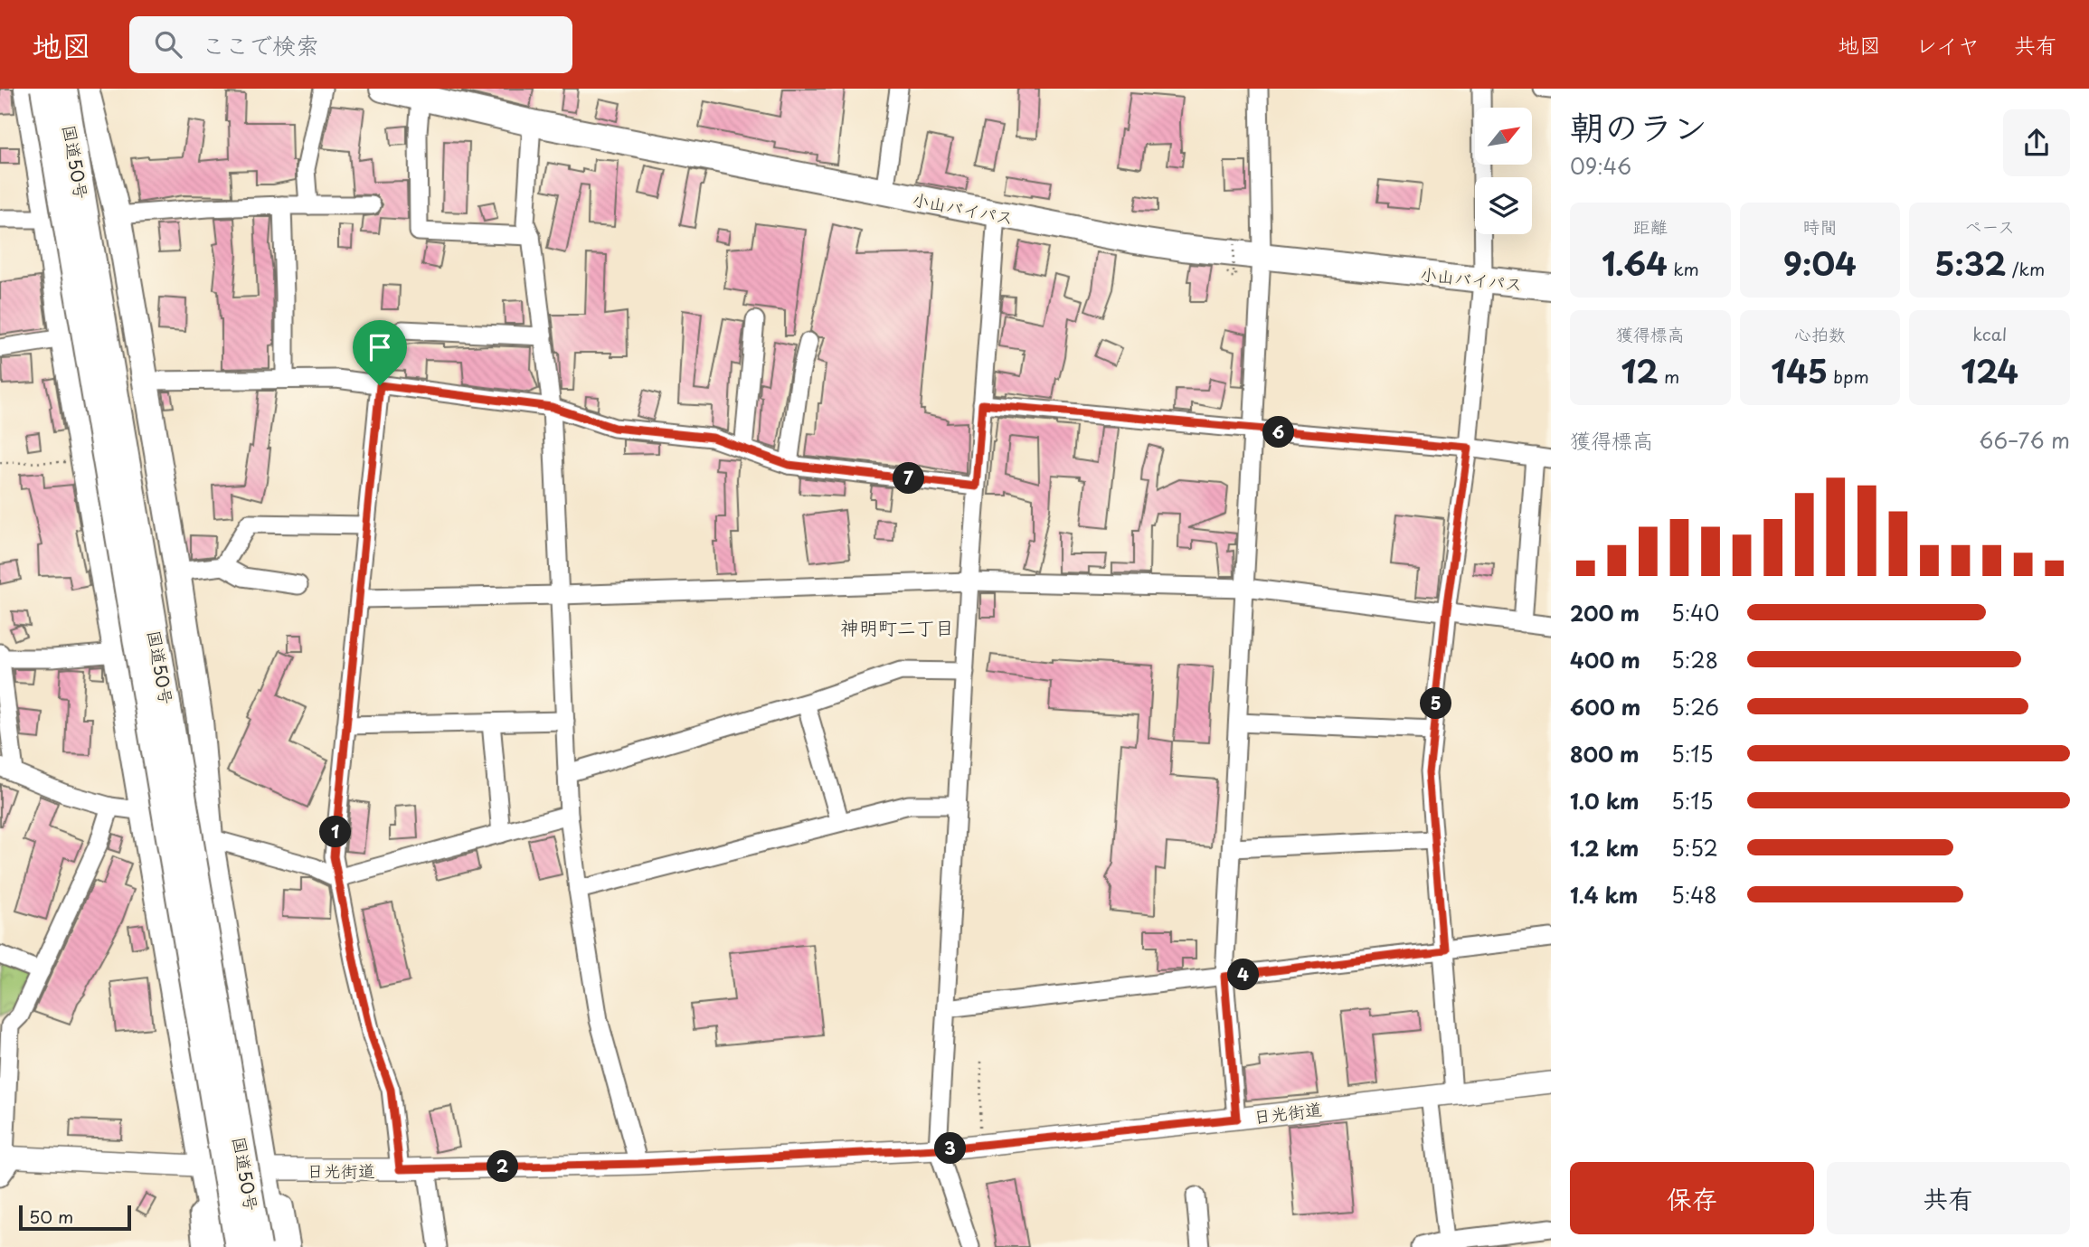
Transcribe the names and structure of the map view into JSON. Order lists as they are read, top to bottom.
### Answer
{
  "streets": {
    "highway": ["国道50号", "小山バイパス"],
    "main road": ["日光街道"]
  },
  "districts": ["神明町二丁目"],
  "scale_bar": "50 m",
  "north": "top right",
  "page": {
    "header": "地図",
    "search": "ここで検索",
    "nav": ["地図", "レイヤ", "共有"],
    "heading": ["朝のラン", "09:46"],
    "stats": [
      ["距離", "1.64 km"],
      ["時間", "9:04"],
      ["ペース", "5:32 /km"],
      ["獲得標高", "12 m"],
      ["心拍数", "145 bpm"],
      ["kcal", "124"]
    ],
    "chart": ["獲得標高", "66–76 m"],
    "pins": [
      "6",
      "7",
      "5",
      "1",
      "4",
      "3",
      "2"
    ],
    "list": [
      {
        "name": "200 m",
        "note": "5:40"
      },
      {
        "name": "400 m",
        "note": "5:28"
      },
      {
        "name": "600 m",
        "note": "5:26"
      },
      {
        "name": "800 m",
        "note": "5:15"
      },
      {
        "name": "1.0 km",
        "note": "5:15"
      },
      {
        "name": "1.2 km",
        "note": "5:52"
      },
      {
        "name": "1.4 km",
        "note": "5:48"
      }
    ],
    "buttons": ["保存", "共有"],
    "scale": "50 m"
  }
}
